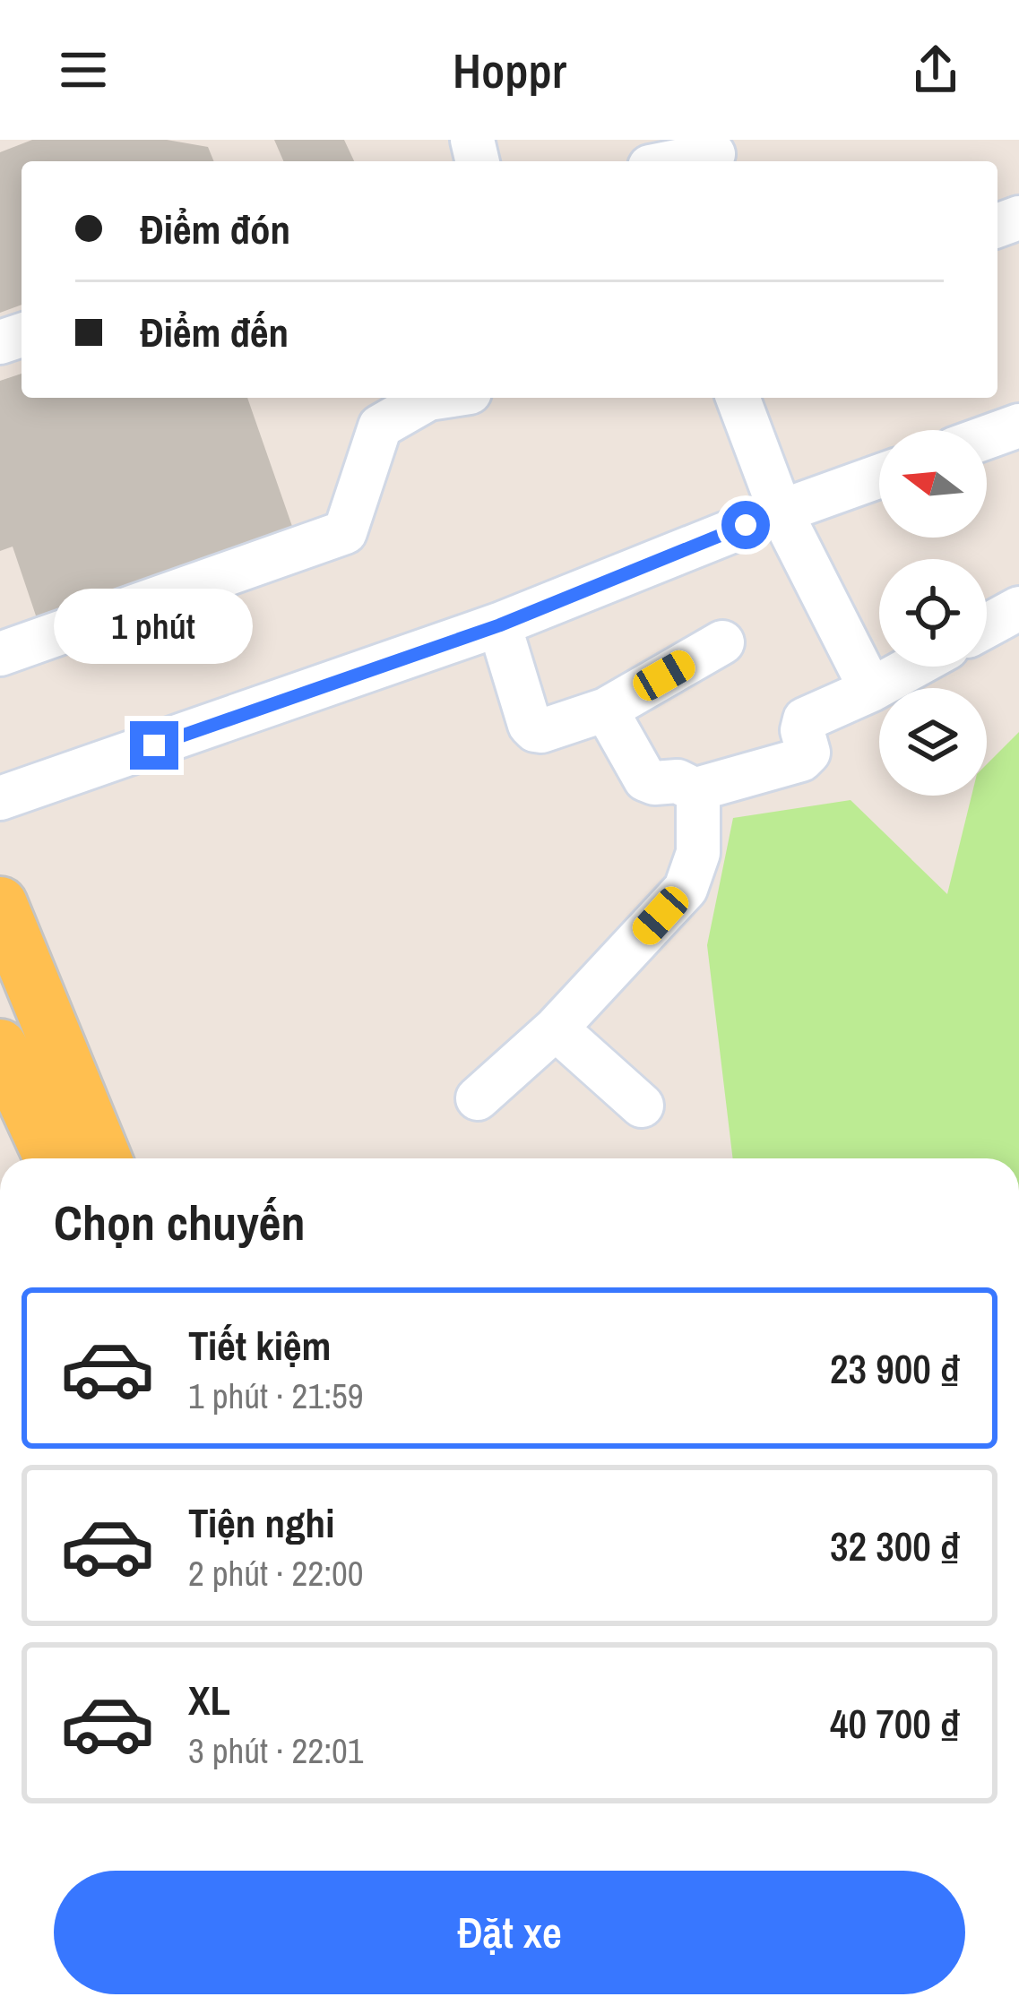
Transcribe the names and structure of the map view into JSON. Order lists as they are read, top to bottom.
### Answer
{
  "north": "left",
  "page": {
    "header": "Hoppr",
    "banner": ["Điểm đón", "Điểm đến"],
    "bubble": "1 phút",
    "heading": "Chọn chuyến",
    "list": [
      {
        "name": "Tiết kiệm",
        "note": "1 phút · 21:59",
        "value": "23 900 ₫"
      },
      {
        "name": "Tiện nghi",
        "note": "2 phút · 22:00",
        "value": "32 300 ₫"
      },
      {
        "name": "XL",
        "note": "3 phút · 22:01",
        "value": "40 700 ₫"
      }
    ],
    "buttons": "Đặt xe"
  }
}
